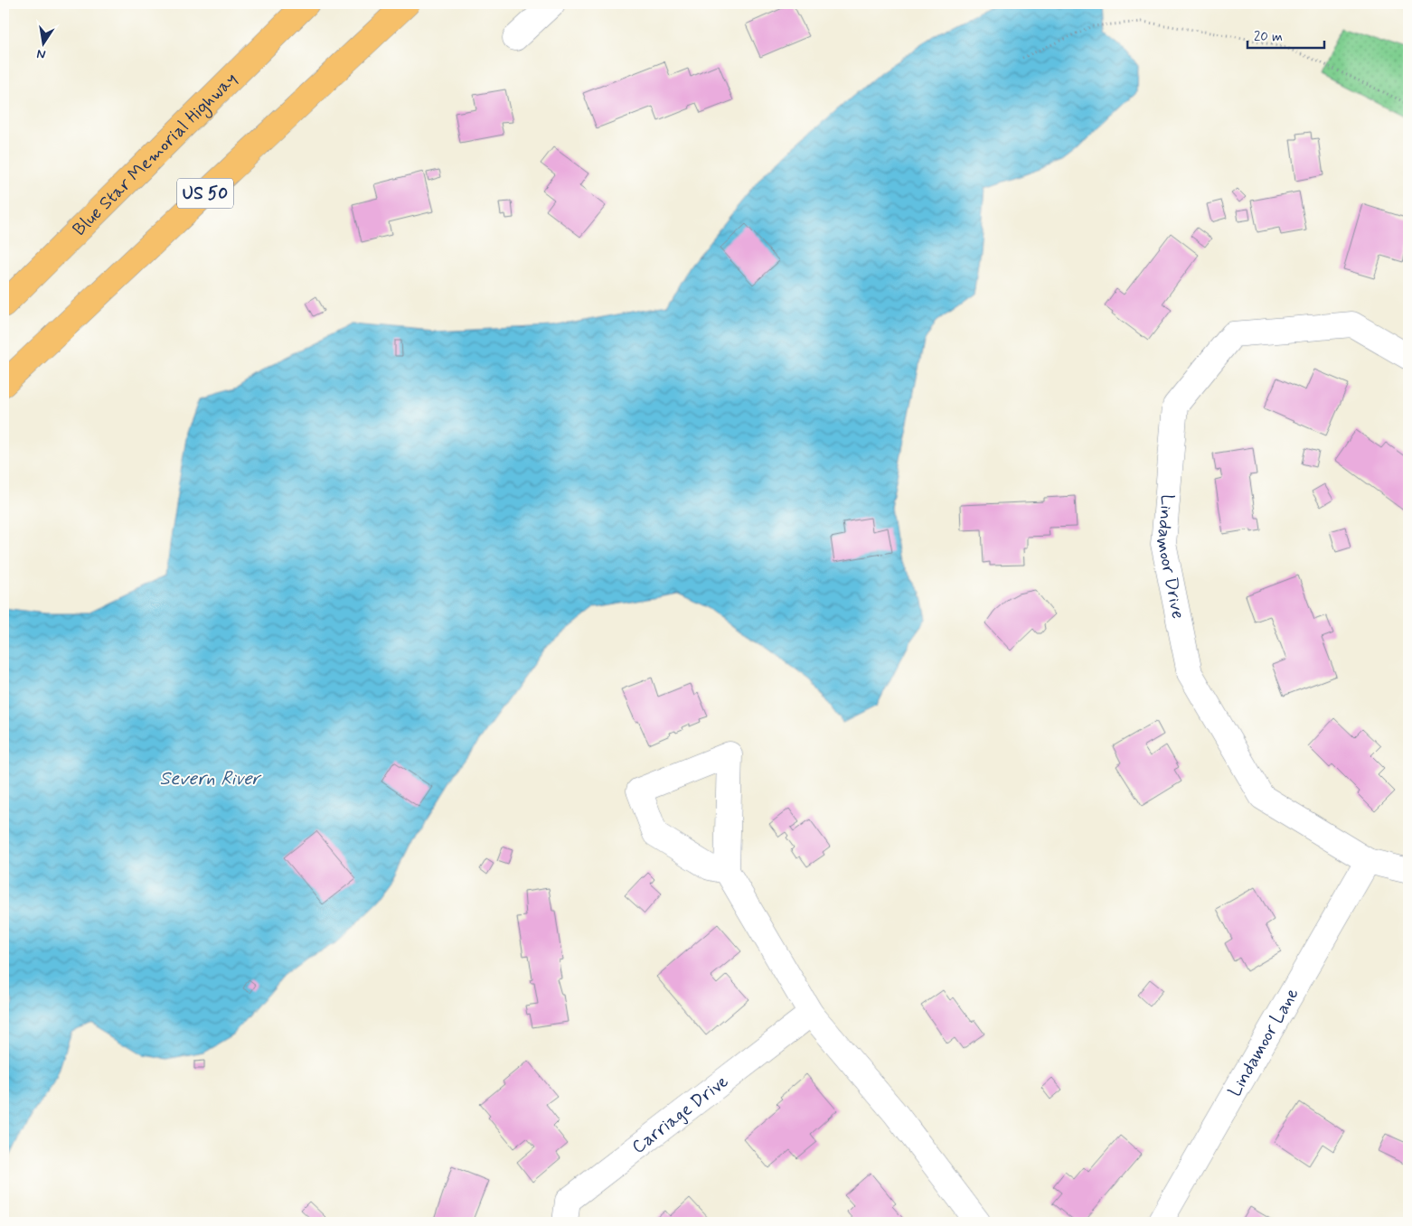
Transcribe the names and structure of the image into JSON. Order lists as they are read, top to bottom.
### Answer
{
  "streets": {
    "highway": ["Blue Star Memorial Highway", "US 50"],
    "street": ["Lindamoor Drive", "Lindamoor Lane", "Carriage Drive"]
  },
  "crossings": [
    ["Lindamoor Drive", "Lindamoor Lane"]
  ],
  "water": ["Severn River"],
  "scale_bar": "20 m",
  "north": "bottom"
}
